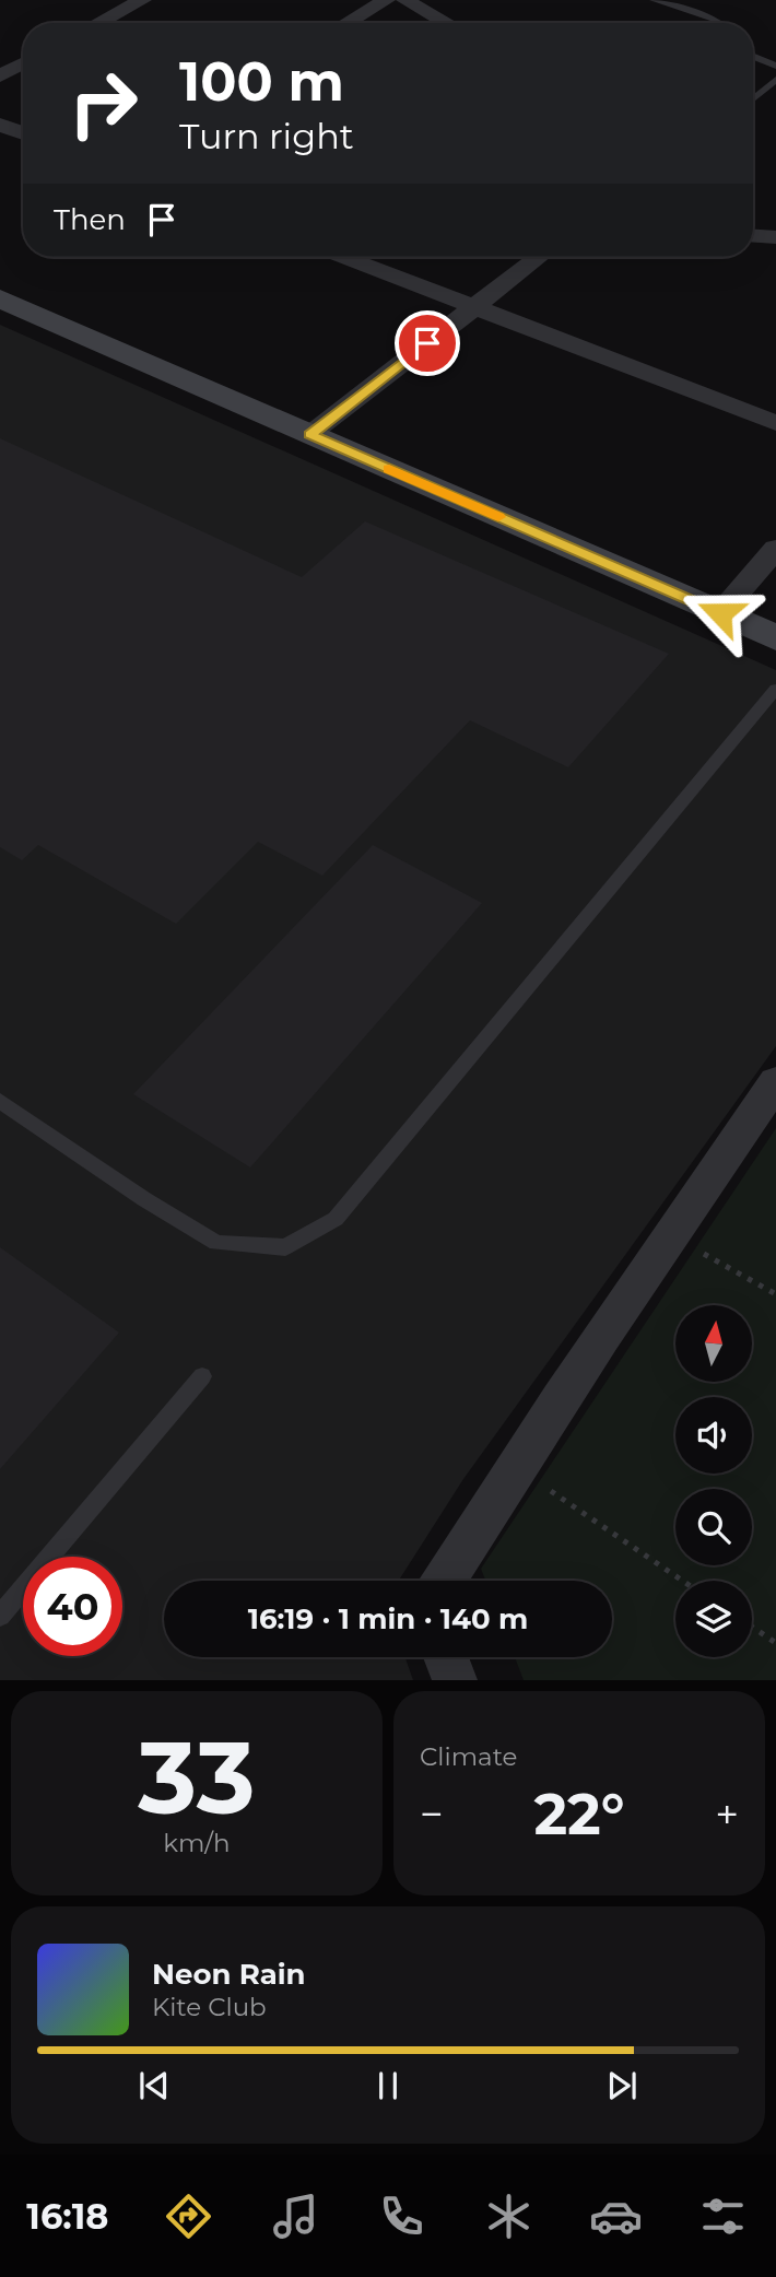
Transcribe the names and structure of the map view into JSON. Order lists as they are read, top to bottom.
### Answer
{
  "north": "top",
  "page": {
    "turn": ["100 m", "Turn right"],
    "then": "Then",
    "limit": "40",
    "trip": "16:19 · 1 min · 140 m",
    "tile": [
      ["33", "km/h"],
      "Climate"
    ],
    "heat": ["−", "22°", "+"],
    "song": ["Neon Rain", "Kite Club"],
    "tabs": "16:18"
  }
}
